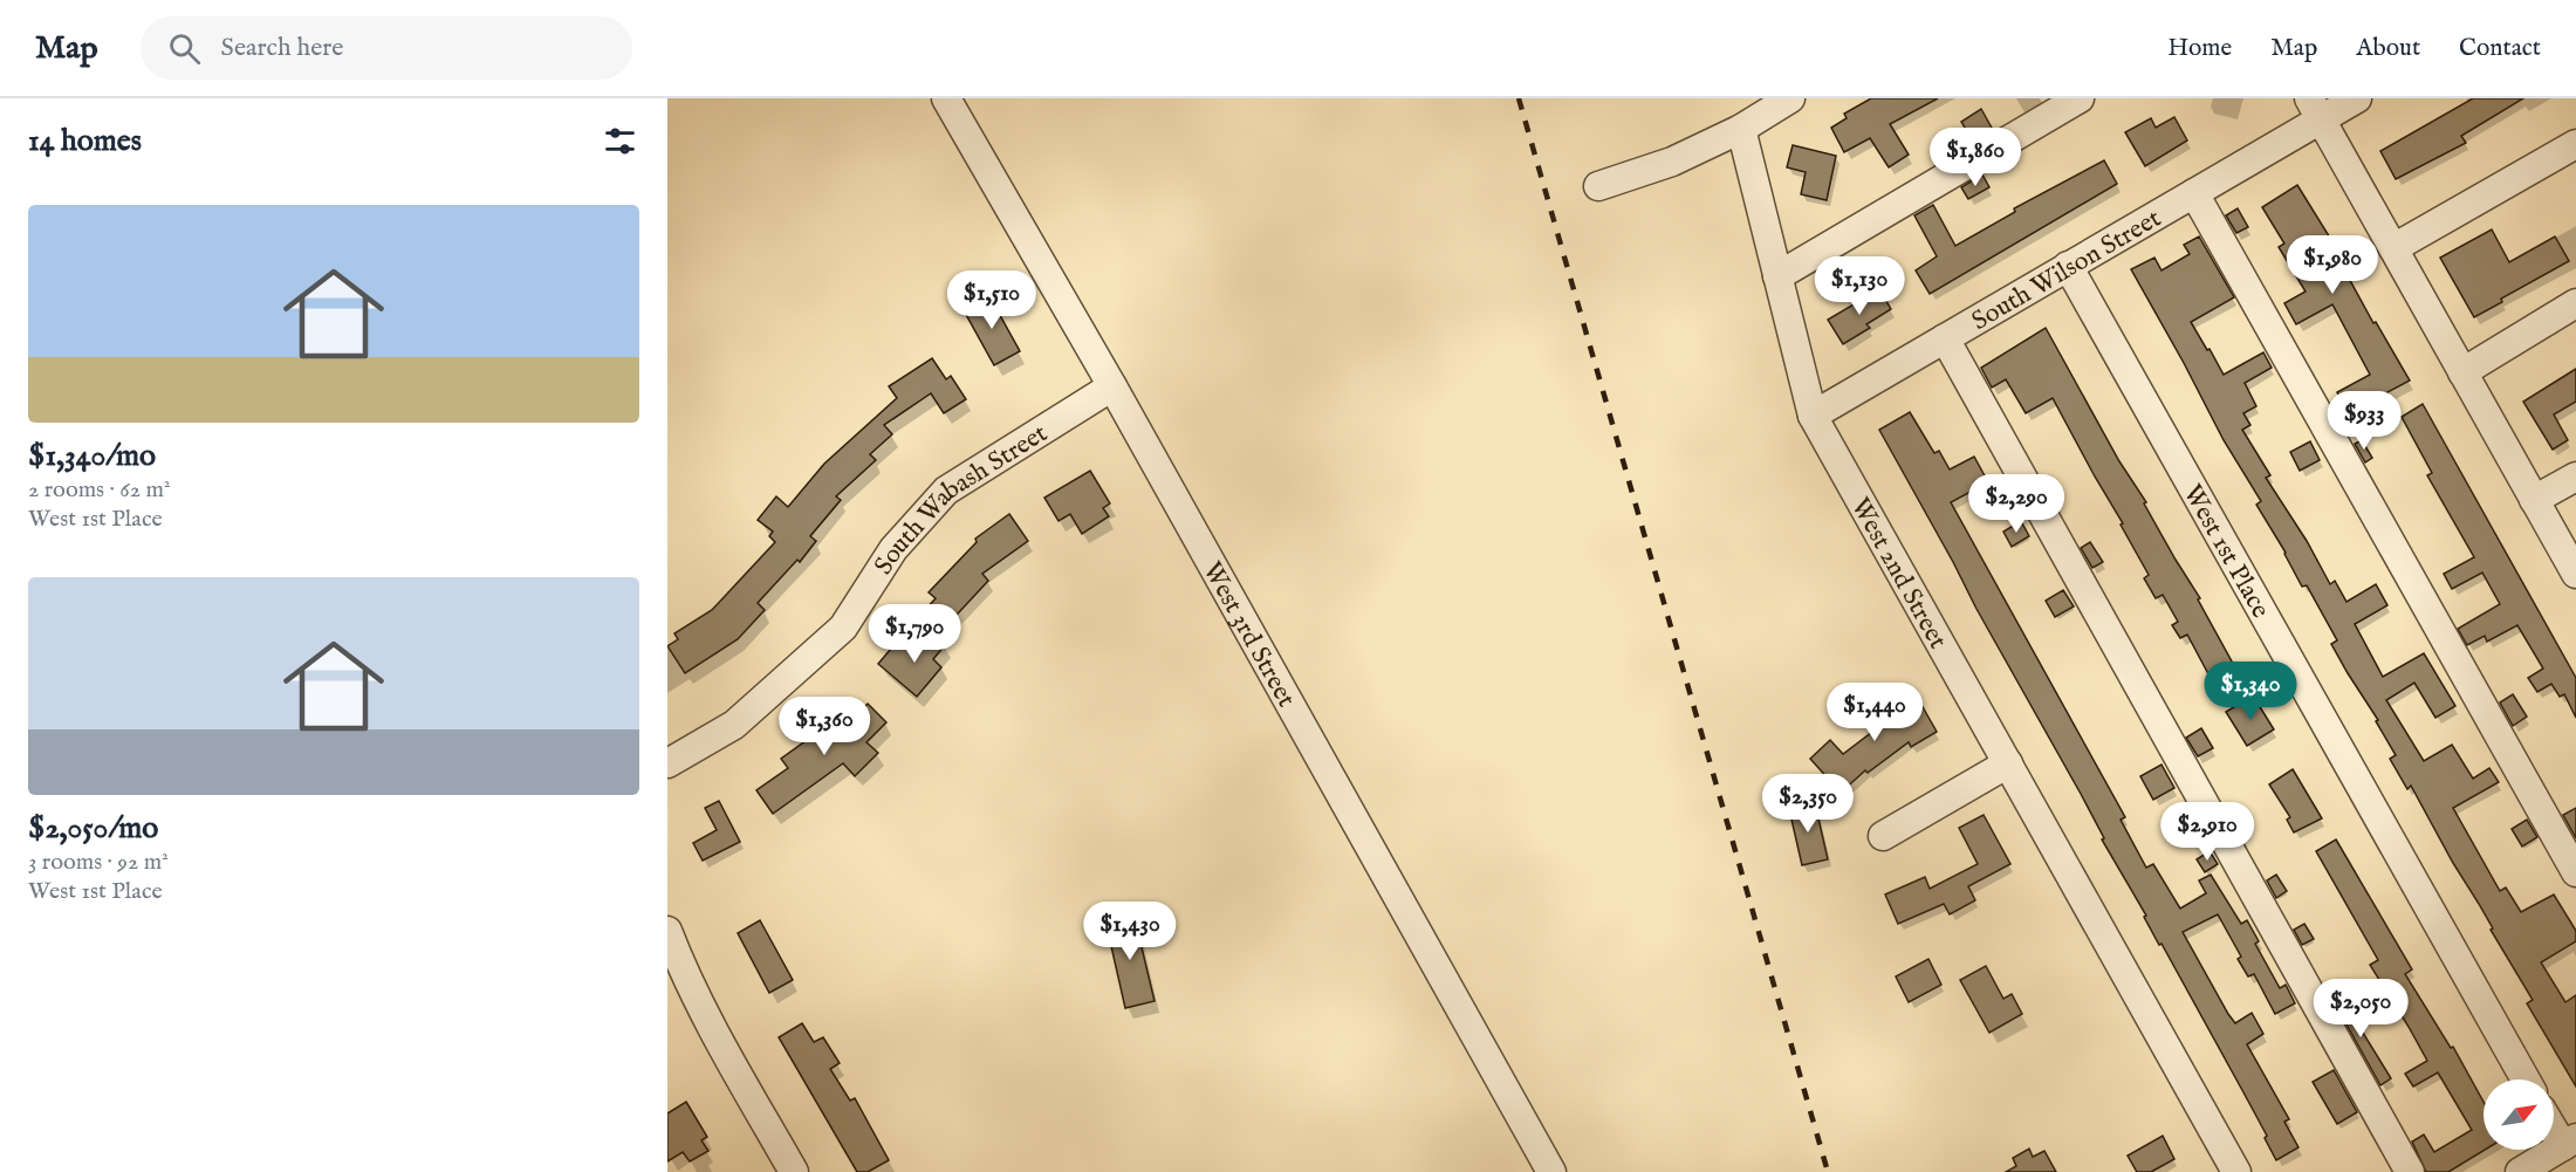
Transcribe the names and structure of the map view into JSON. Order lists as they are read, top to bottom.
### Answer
{
  "streets": {
    "street": [
      "South Wilson Street",
      "South Wabash Street",
      "West 1st Place",
      "West 2nd Street",
      "West 3rd Street"
    ]
  },
  "crossings": [
    ["South Wilson Street", "West 1st Place"],
    ["South Wilson Street", "West 2nd Street"],
    ["South Wabash Street", "West 3rd Street"]
  ],
  "north": "top right",
  "page": {
    "header": "Map",
    "search": "Search here",
    "nav": [
      "Home",
      "Map",
      "About",
      "Contact"
    ],
    "heading": "14 homes",
    "price": [
      "$1,860",
      "$1,980",
      "$1,130",
      "$1,510",
      "$933",
      "$2,290",
      "$1,790",
      "$1,340",
      "$1,440",
      "$1,360",
      "$2,350",
      "$2,910",
      "$1,430",
      "$2,050"
    ],
    "list": [
      {
        "name": "$1,340/mo",
        "note": "2 rooms · 62 m² · West 1st Place"
      },
      {
        "name": "$2,050/mo",
        "note": "3 rooms · 92 m² · West 1st Place"
      }
    ]
  }
}
